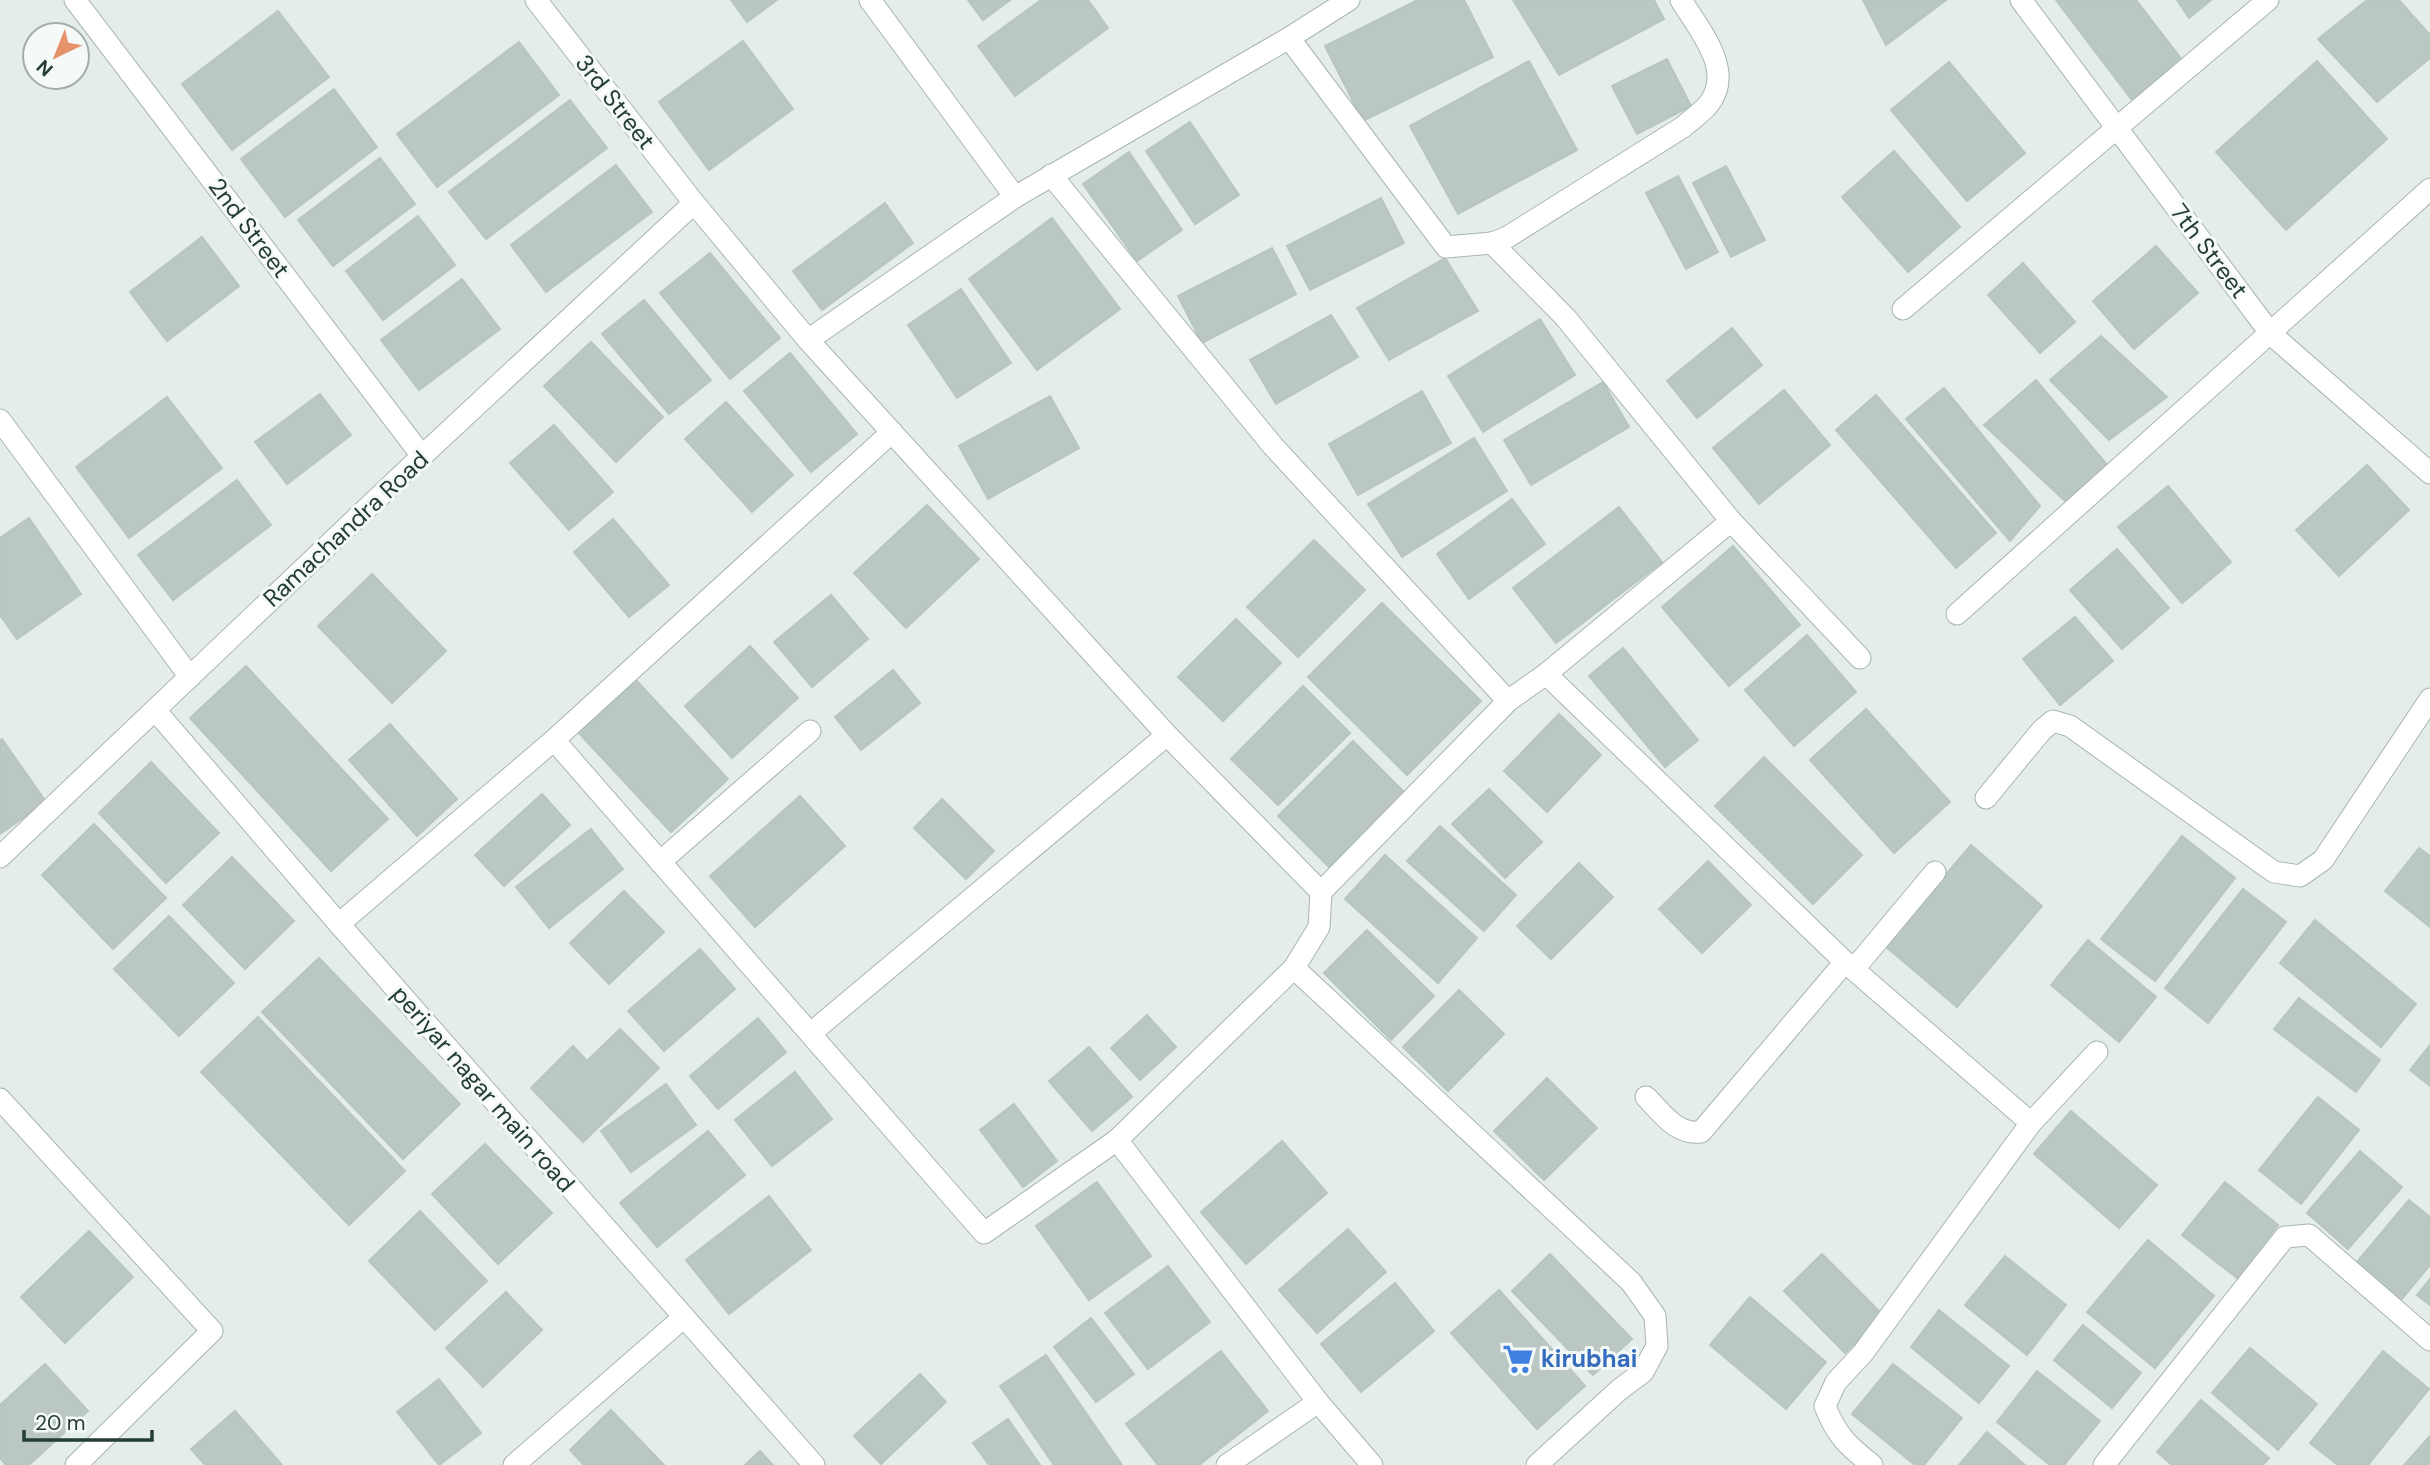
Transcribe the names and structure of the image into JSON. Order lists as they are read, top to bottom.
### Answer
{
  "streets": {
    "street": [
      "3rd Street",
      "2nd Street",
      "7th Street",
      "Ramachandra Road",
      "periyar nagar main road"
    ]
  },
  "crossings": [
    ["3rd Street", "Ramachandra Road"],
    ["2nd Street", "Ramachandra Road"],
    ["Ramachandra Road", "periyar nagar main road"]
  ],
  "places": {
    "supermarket": ["kirubhai"]
  },
  "scale_bar": "20 m",
  "north": "bottom left"
}
